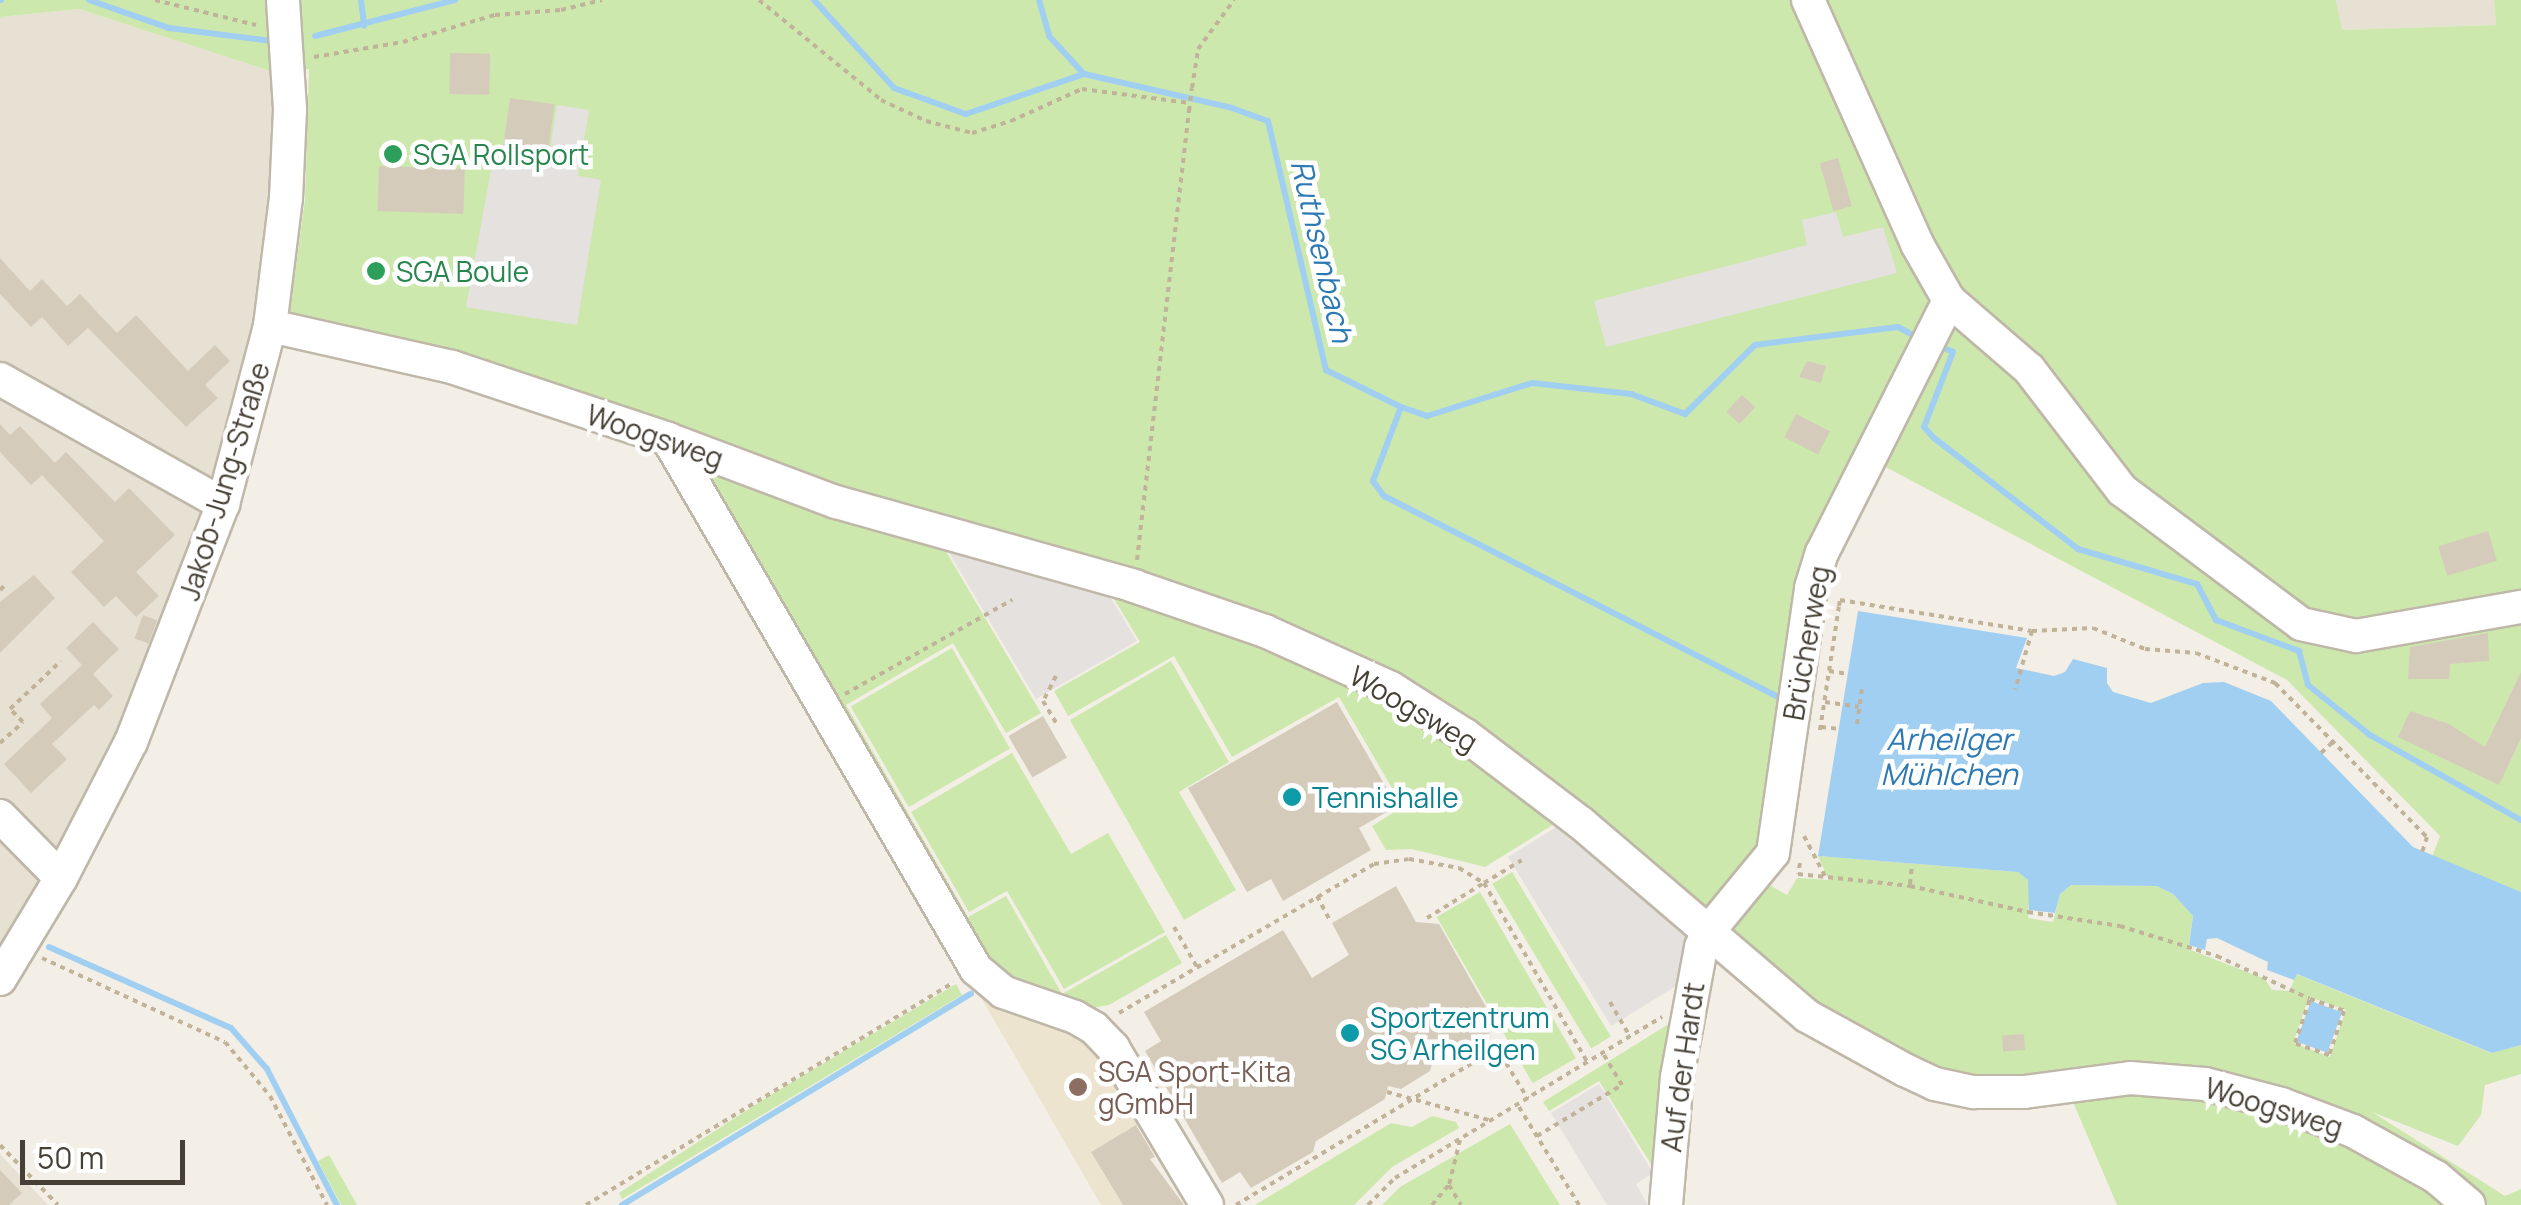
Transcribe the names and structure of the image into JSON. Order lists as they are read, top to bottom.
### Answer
{
  "streets": {
    "street": [
      "Woogsweg",
      "Jakob-Jung-Straße",
      "Brücherweg",
      "Auf der Hardt"
    ]
  },
  "crossings": [
    ["Woogsweg", "Jakob-Jung-Straße"],
    ["Woogsweg", "Brücherweg"],
    ["Woogsweg", "Auf der Hardt"],
    ["Brücherweg", "Auf der Hardt"]
  ],
  "water": ["Ruthsenbach", "Arheilger Mühlchen"],
  "places": [
    "SGA Rollsport",
    "SGA Boule",
    "Tennishalle",
    "Sportzentrum SG Arheilgen",
    "SGA Sport-Kita gGmbH"
  ],
  "scale_bar": "50 m"
}
